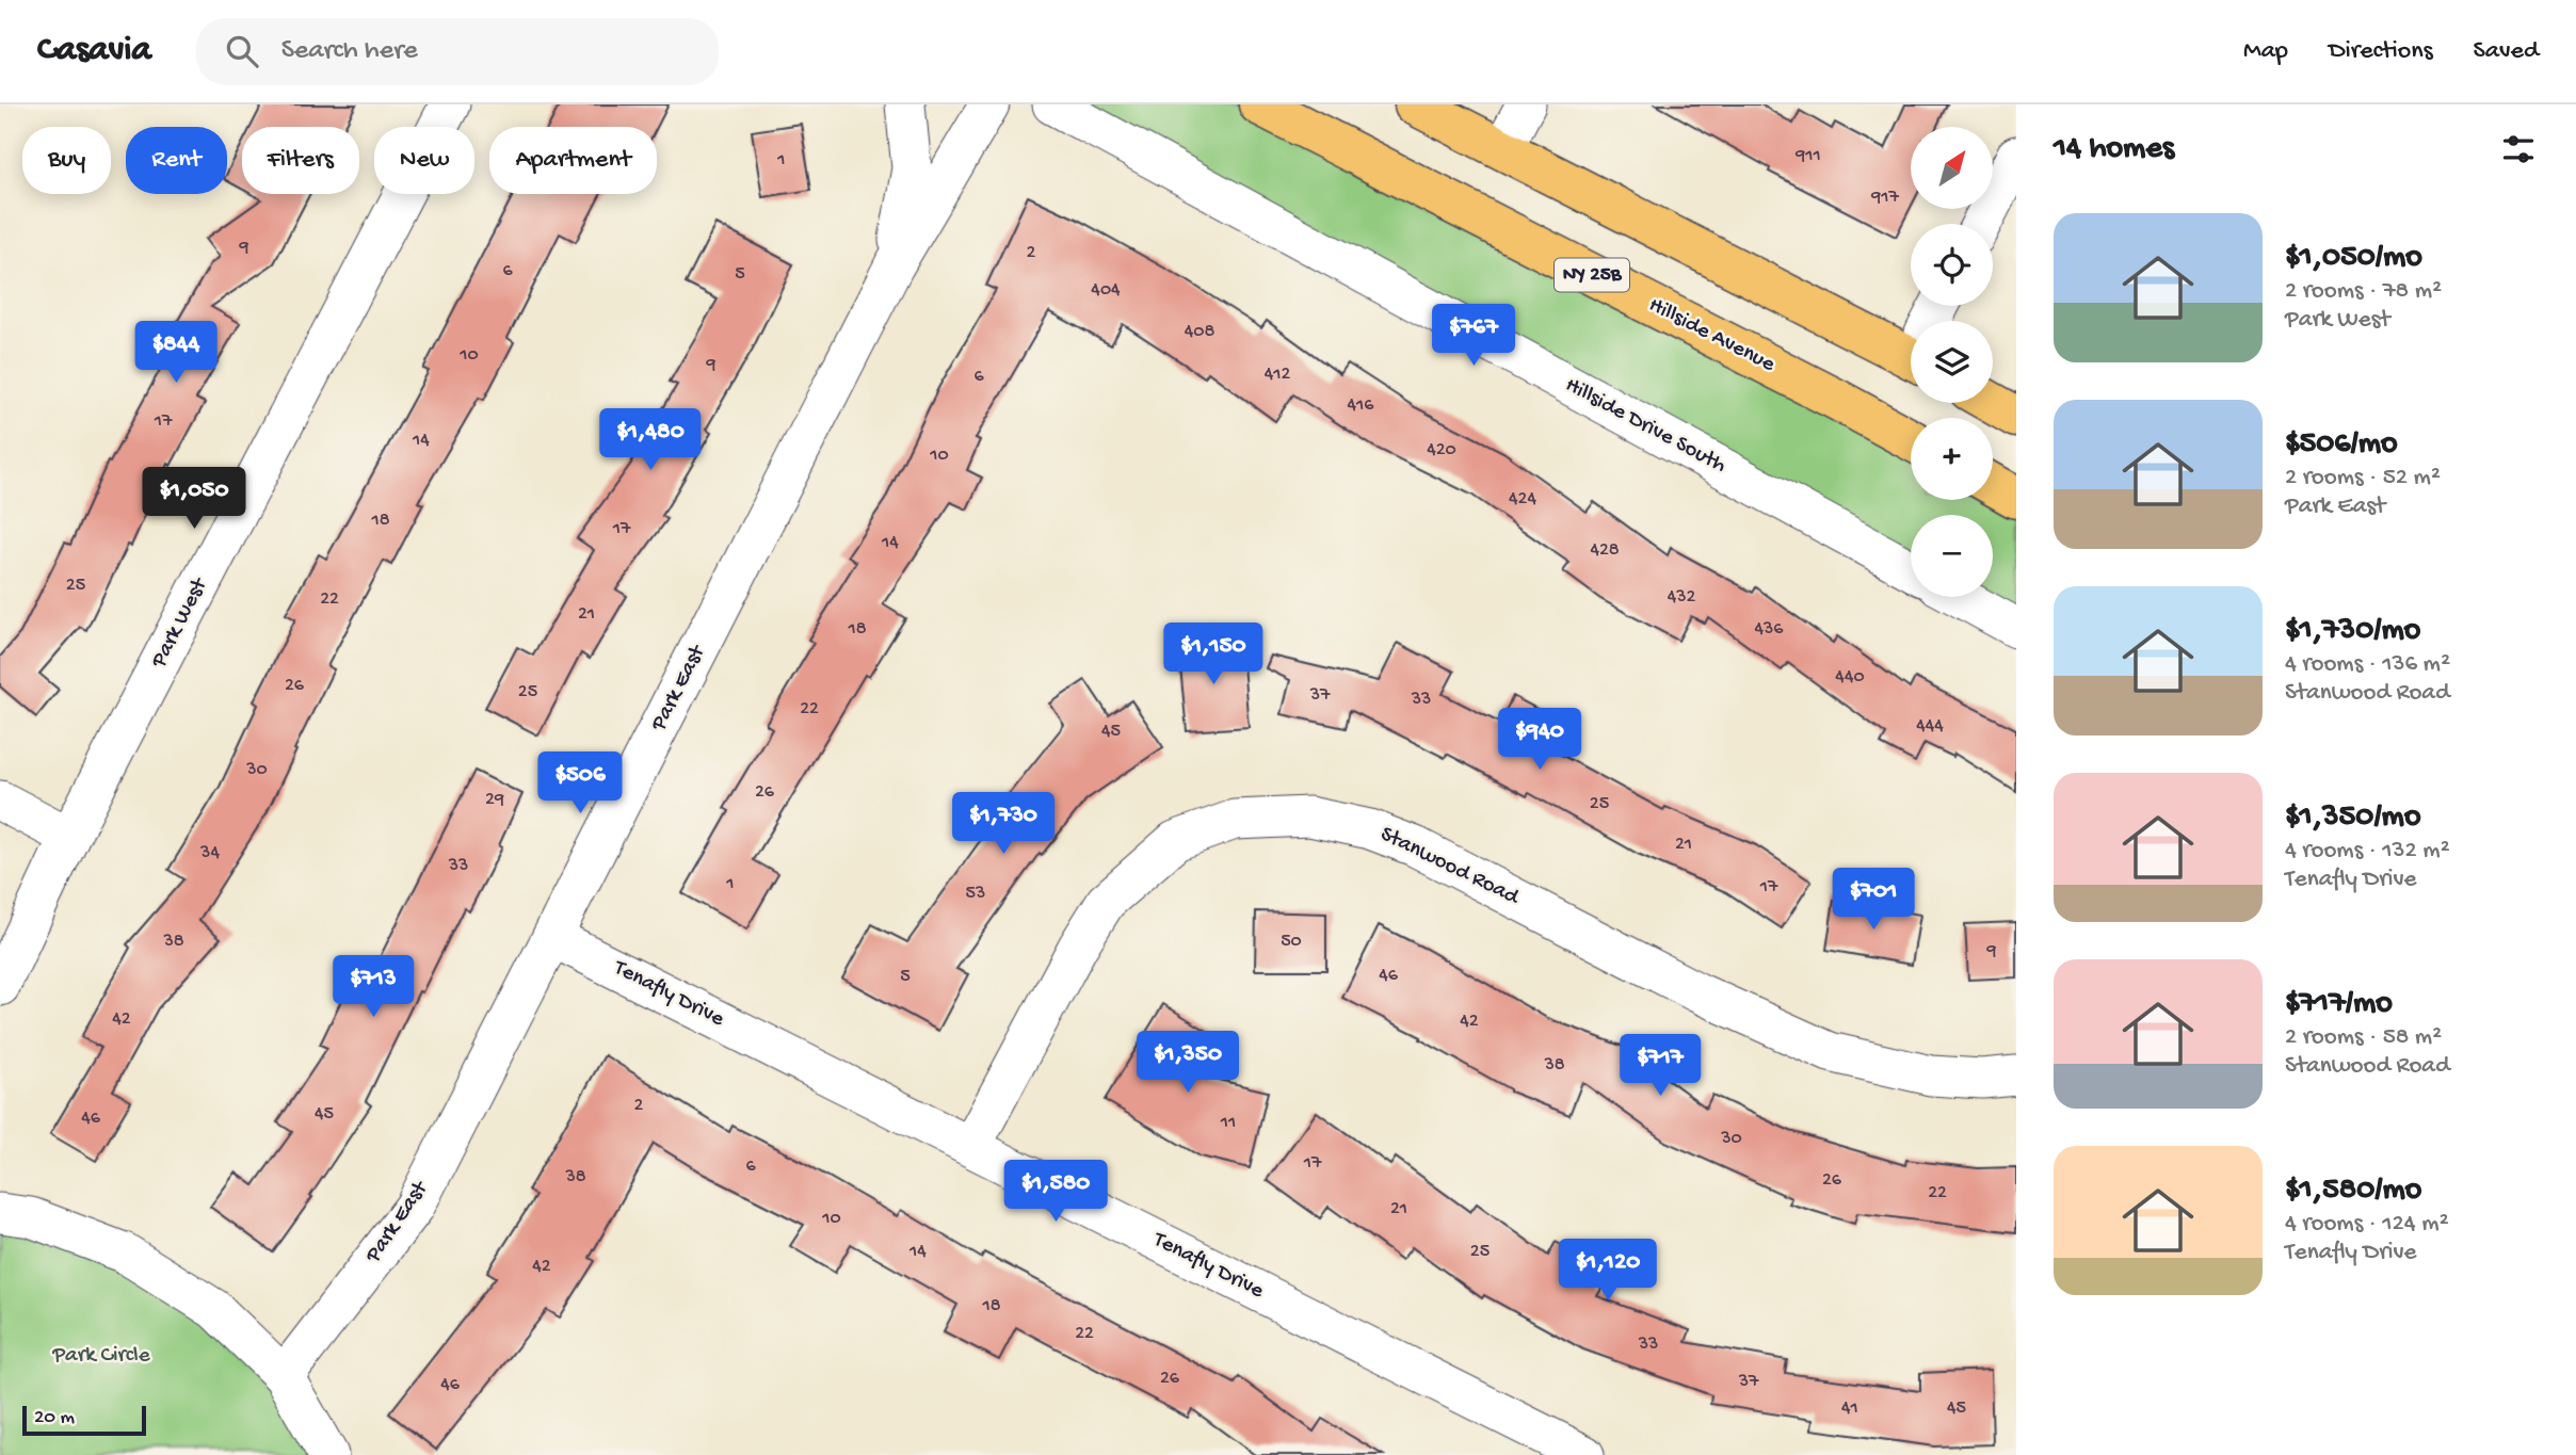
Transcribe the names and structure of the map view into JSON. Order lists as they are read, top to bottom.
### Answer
{
  "streets": {
    "main road": ["NY 25B", "Hillside Avenue"],
    "street": [
      "Hillside Drive South",
      "Park West",
      "Park East",
      "Stanwood Road",
      "Tenafly Drive"
    ]
  },
  "crossings": [
    ["Park East", "Tenafly Drive"],
    ["Stanwood Road", "Tenafly Drive"]
  ],
  "parks": ["Park Circle"],
  "house_numbers": [
    "911",
    "1",
    "917",
    "9",
    "2",
    "6",
    "5",
    "404",
    "408",
    "10",
    "9",
    "412",
    "6",
    "416",
    "17",
    "14",
    "420",
    "10",
    "424",
    "18",
    "17",
    "14",
    "428",
    "25",
    "432",
    "22",
    "21",
    "18",
    "436",
    "440",
    "26",
    "25",
    "37",
    "33",
    "22",
    "444",
    "45",
    "30",
    "26",
    "29",
    "25",
    "21",
    "34",
    "33",
    "1",
    "17",
    "53",
    "38",
    "50",
    "9",
    "46",
    "5",
    "42",
    "42",
    "38",
    "2",
    "45",
    "46",
    "11",
    "30",
    "17",
    "6",
    "38",
    "26",
    "22",
    "21",
    "10",
    "14",
    "25",
    "42",
    "18",
    "22",
    "33",
    "26",
    "37",
    "46",
    "41",
    "45"
  ],
  "scale_bar": "20 m",
  "north": "top right",
  "page": {
    "header": "Casavia",
    "search": "Search here",
    "nav": ["Map", "Directions", "Saved"],
    "heading": "14 homes",
    "map_buttons": ["+", "−"],
    "chip": [
      "Buy",
      "Rent",
      "Filters",
      "New",
      "Apartment"
    ],
    "list": [
      {
        "name": "$1,050/mo",
        "note": "2 rooms · 78 m² · Park West"
      },
      {
        "name": "$506/mo",
        "note": "2 rooms · 52 m² · Park East"
      },
      {
        "name": "$1,730/mo",
        "note": "4 rooms · 136 m² · Stanwood Road"
      },
      {
        "name": "$1,350/mo",
        "note": "4 rooms · 132 m² · Tenafly Drive"
      },
      {
        "name": "$717/mo",
        "note": "2 rooms · 58 m² · Stanwood Road"
      },
      {
        "name": "$1,580/mo",
        "note": "4 rooms · 124 m² · Tenafly Drive"
      }
    ],
    "price": [
      "$767",
      "$844",
      "$1,480",
      "$1,050",
      "$1,150",
      "$940",
      "$506",
      "$1,730",
      "$701",
      "$713",
      "$1,350",
      "$717",
      "$1,580",
      "$1,120"
    ],
    "scale": "20 m"
  }
}
